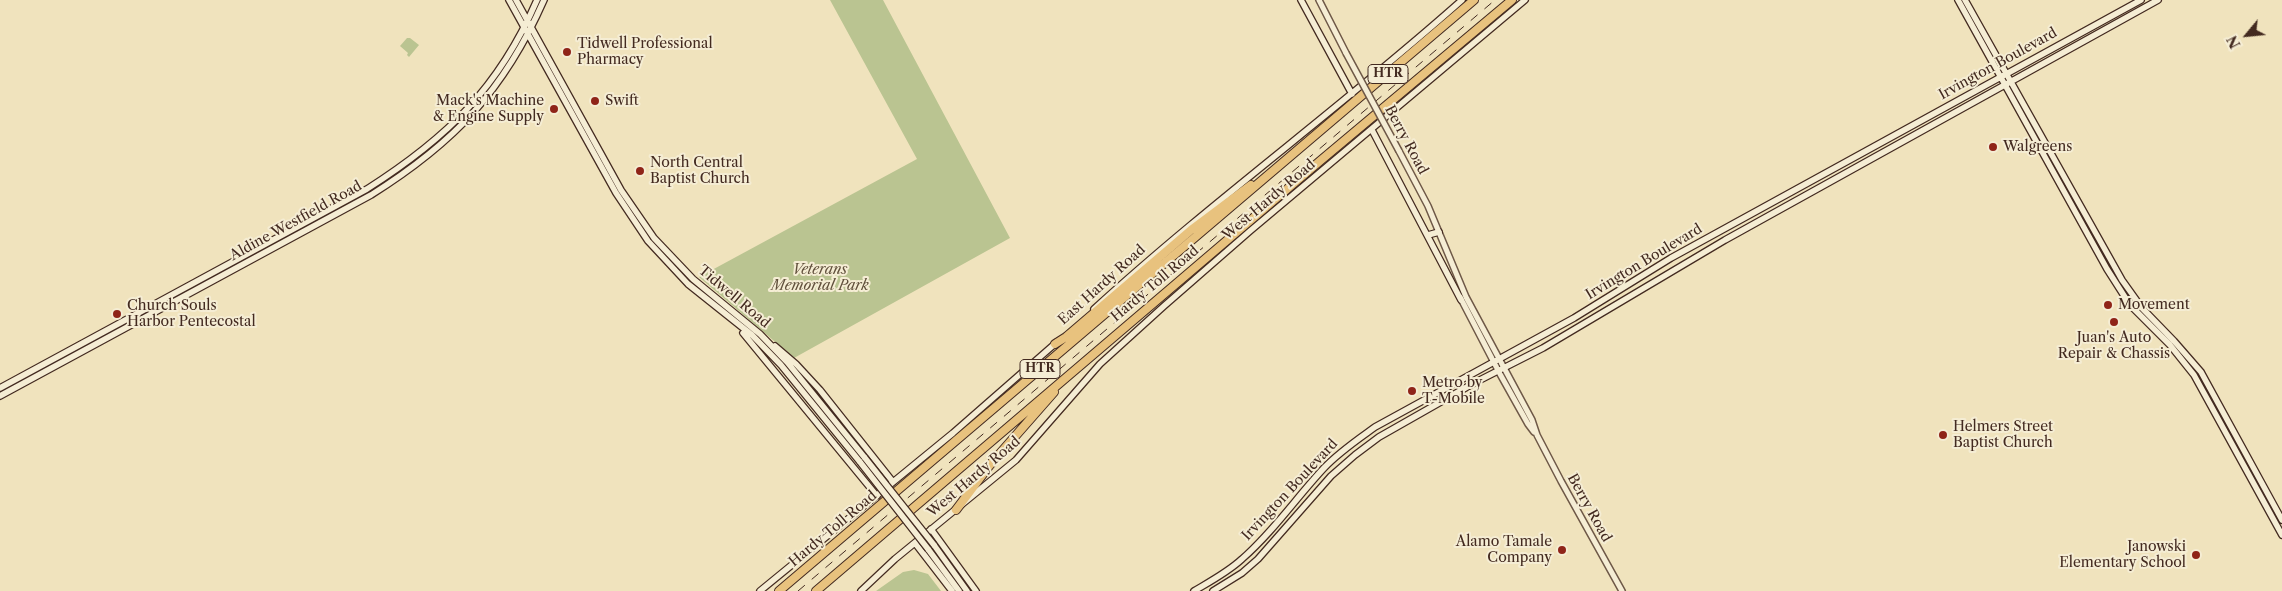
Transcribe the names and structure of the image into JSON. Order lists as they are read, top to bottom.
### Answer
{
  "streets": {
    "highway": ["HTR", "Hardy Toll Road"],
    "main road": [
      "Irvington Boulevard",
      "West Hardy Road",
      "Aldine Westfield Road",
      "East Hardy Road",
      "Tidwell Road"
    ],
    "street": ["Berry Road"]
  },
  "crossings": [
    ["Irvington Boulevard", "Berry Road"],
    ["Aldine Westfield Road", "Tidwell Road"]
  ],
  "parks": ["Veterans Memorial Park"],
  "places": [
    "Tidwell Professional Pharmacy",
    "Swift",
    "Mack's Machine & Engine Supply",
    "Walgreens",
    "North Central Baptist Church",
    "Movement",
    "Church Souls Harbor Pentecostal",
    "Juan's Auto Repair & Chassis",
    "Metro by T-Mobile",
    "Helmers Street Baptist Church",
    "Alamo Tamale Company",
    "Janowski Elementary School"
  ],
  "north": "bottom left"
}
